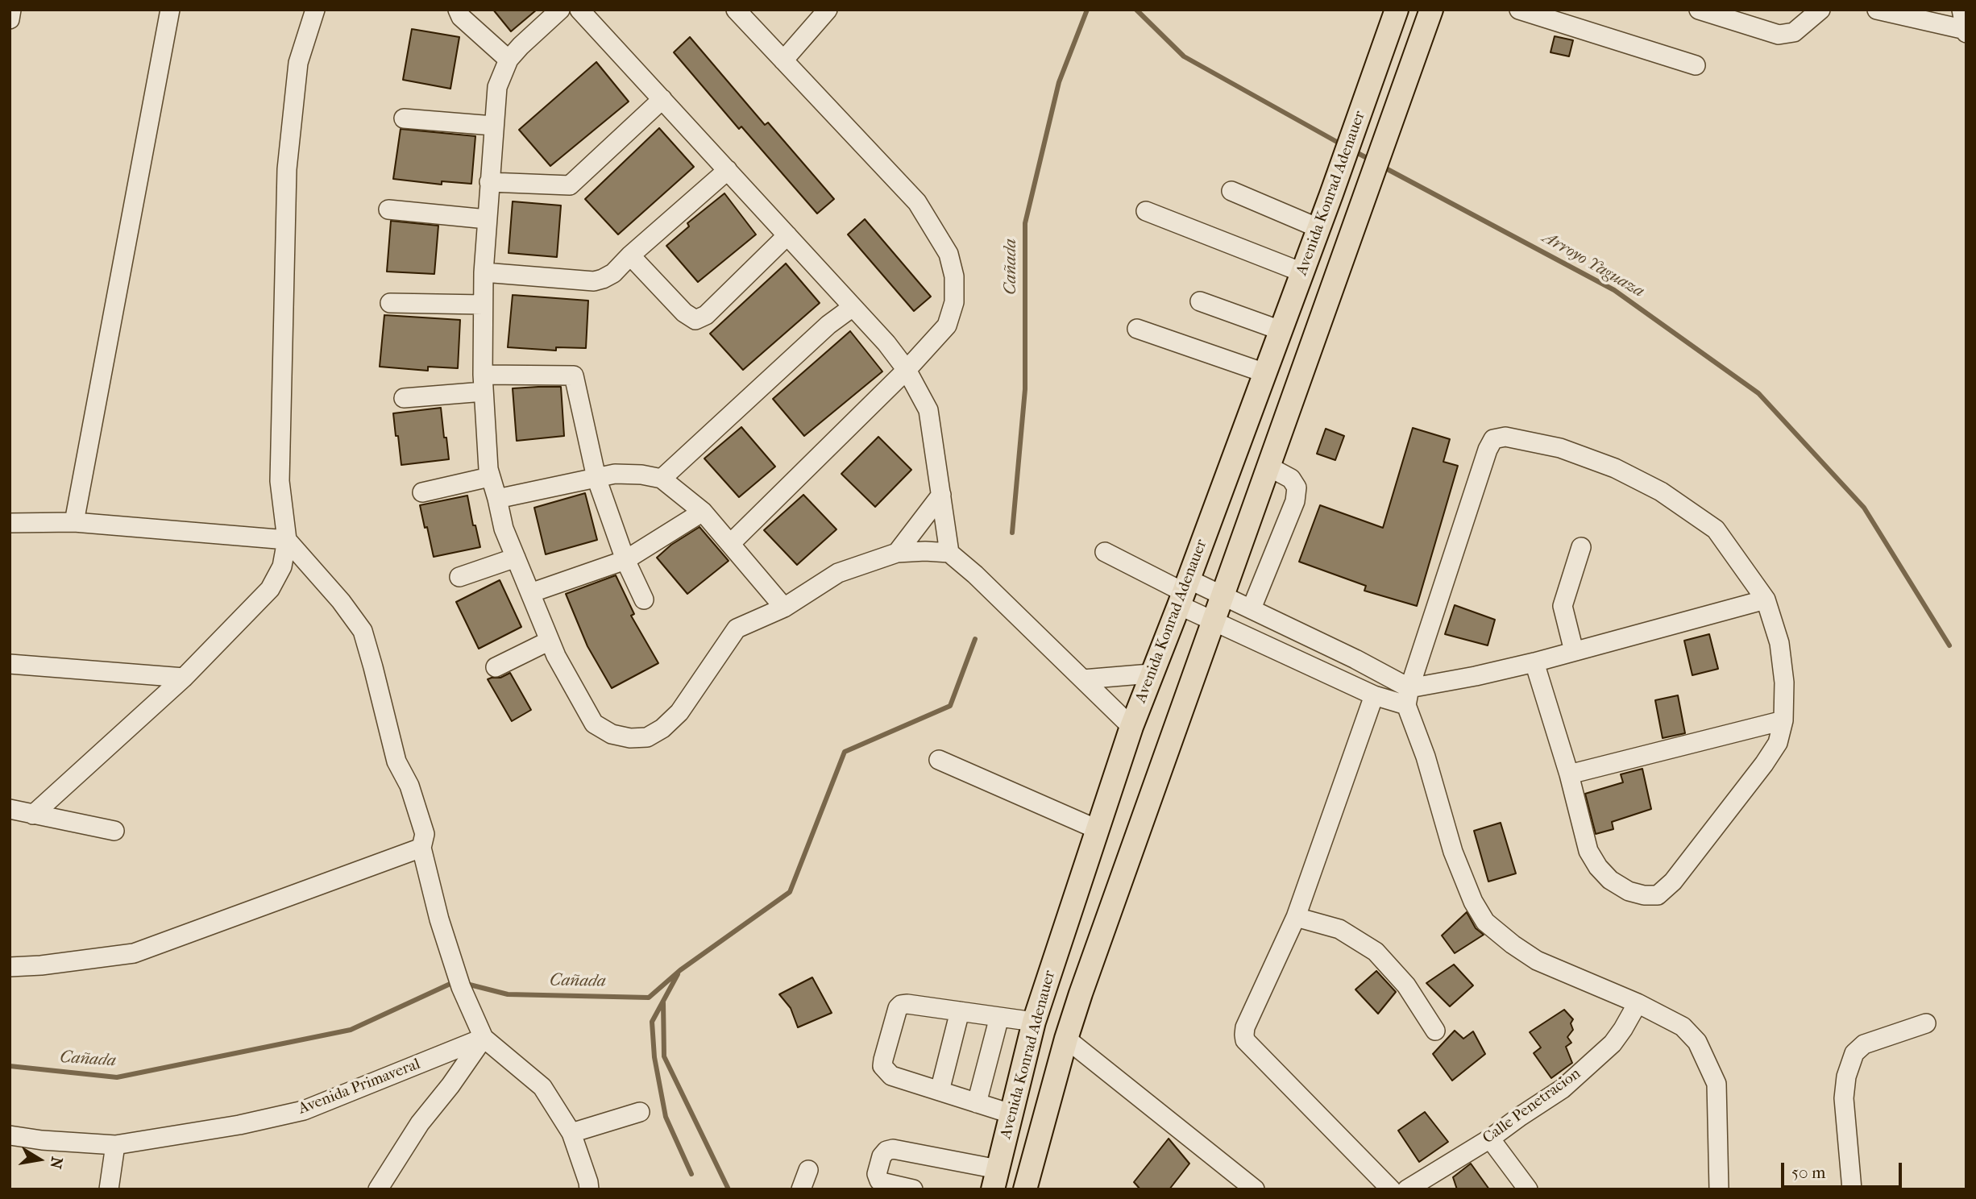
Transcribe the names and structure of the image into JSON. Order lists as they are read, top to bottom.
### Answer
{
  "streets": {
    "main road": ["Avenida Konrad Adenauer"],
    "street": ["Avenida Primaveral", "Calle Penetracion"]
  },
  "water": ["Arroyo Yaguaza", "Cañada"],
  "scale_bar": "50 m",
  "north": "right"
}
